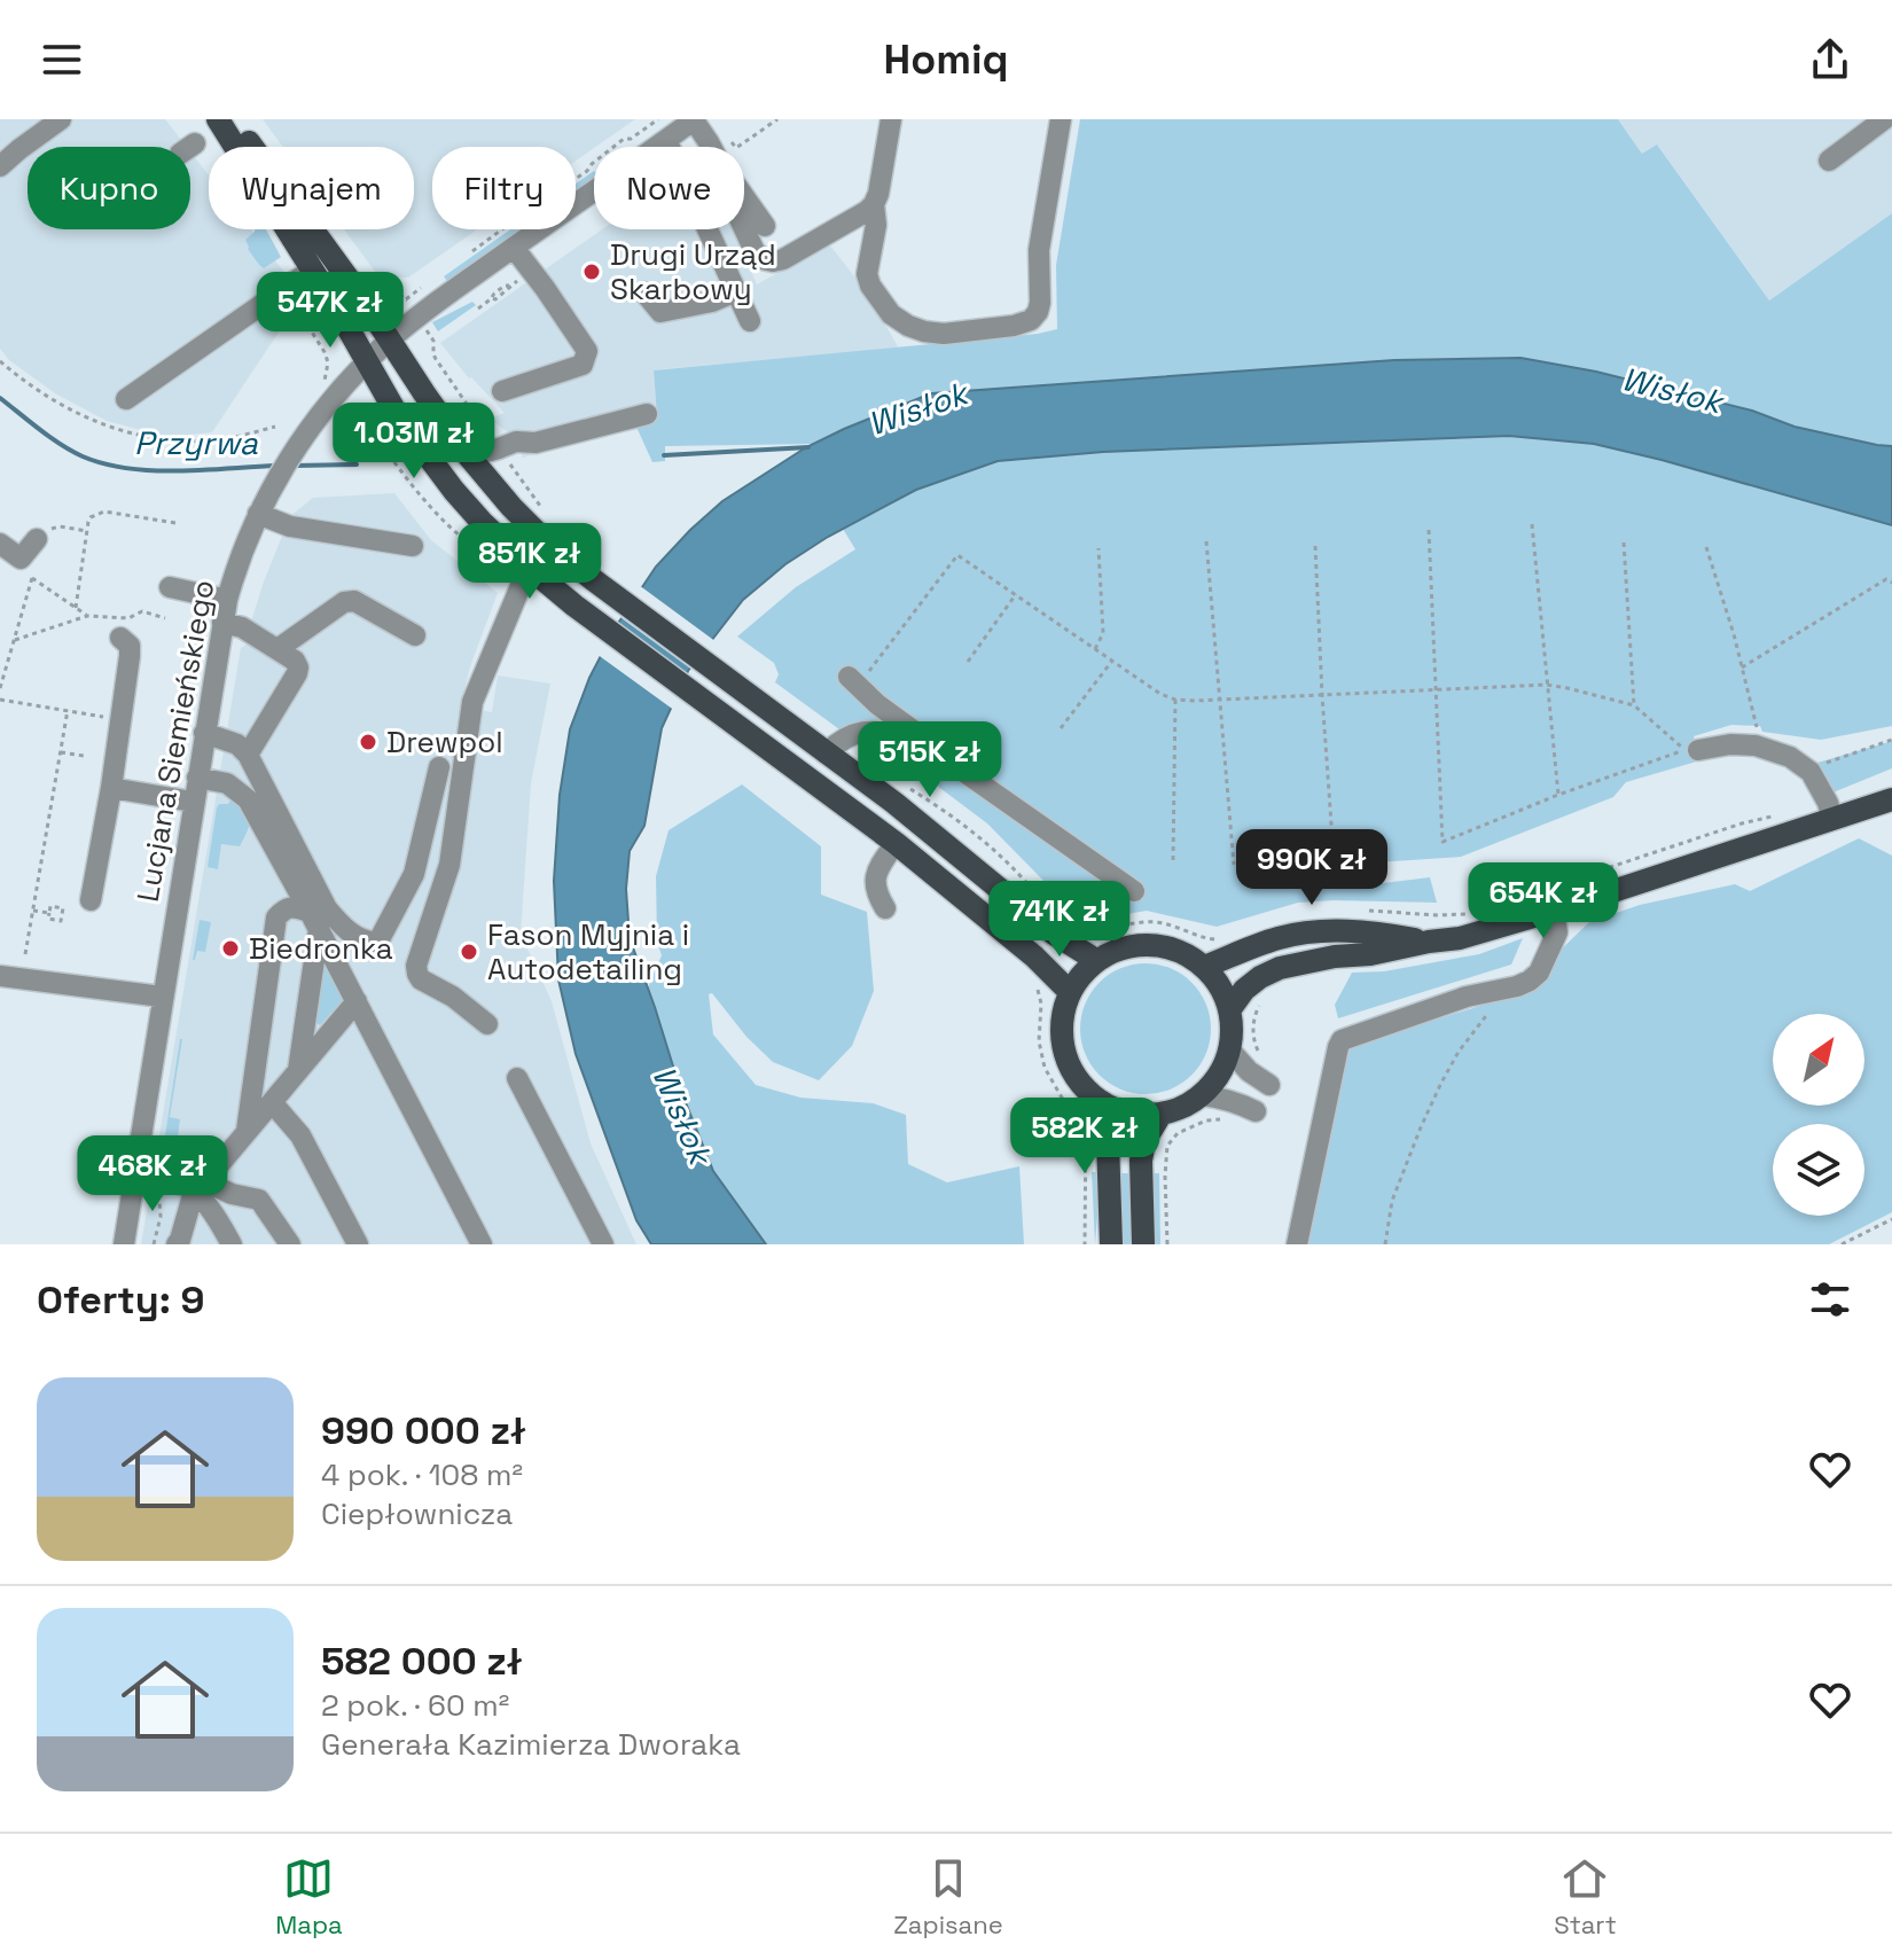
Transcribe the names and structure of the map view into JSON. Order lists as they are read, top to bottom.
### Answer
{
  "streets": {
    "street": ["Lucjana Siemieńskiego"]
  },
  "water": ["Wisłok", "Przyrwa"],
  "places": [
    "Drugi Urząd Skarbowy",
    "Drewpol",
    "Biedronka",
    "Fason Myjnia i Autodetailing"
  ],
  "north": "top right",
  "page": {
    "header": "Homiq",
    "chip": [
      "Kupno",
      "Wynajem",
      "Filtry",
      "Nowe"
    ],
    "price": [
      "547K zł",
      "1.03M zł",
      "851K zł",
      "515K zł",
      "990K zł",
      "654K zł",
      "741K zł",
      "582K zł",
      "468K zł"
    ],
    "heading": "Oferty: 9",
    "list": [
      {
        "name": "990 000 zł",
        "note": "4 pok. · 108 m² · Ciepłownicza"
      },
      {
        "name": "582 000 zł",
        "note": "2 pok. · 60 m² · Generała Kazimierza Dworaka"
      }
    ],
    "tabs": ["Mapa", "Zapisane", "Start"]
  }
}
